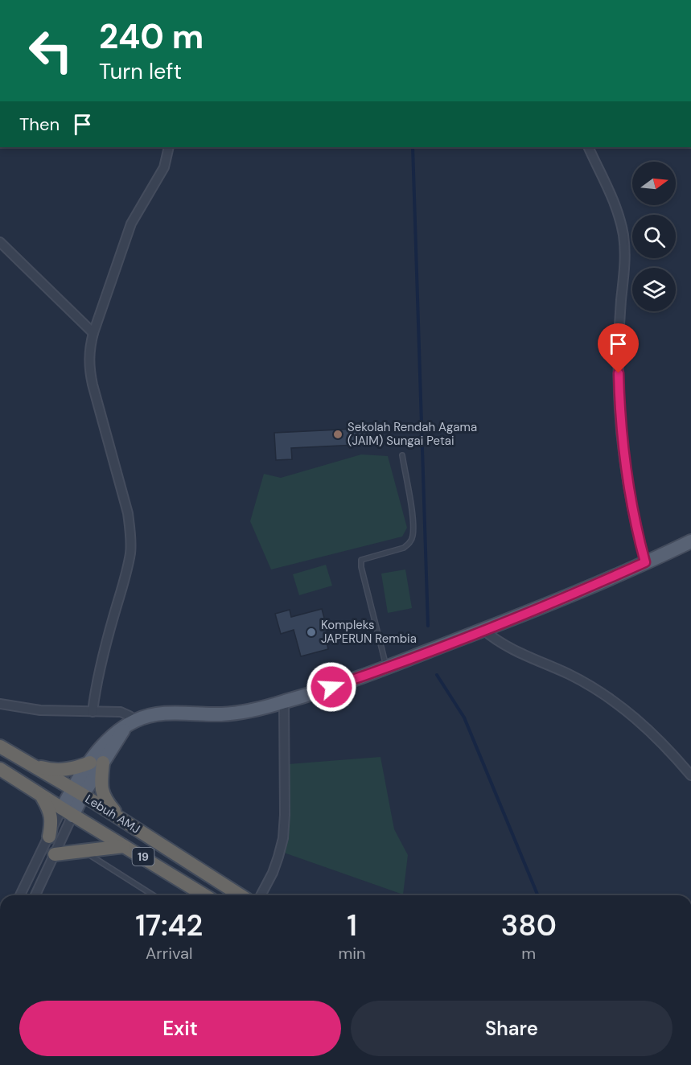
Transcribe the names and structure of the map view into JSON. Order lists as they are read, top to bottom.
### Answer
{
  "streets": {
    "highway": ["Lebuh AMJ", "19"]
  },
  "places": ["Sekolah Rendah Agama (JAIM) Sungai Petai", "Kompleks JAPERUN Rembia"],
  "north": "right",
  "page": {
    "turn": ["240 m", "Turn left"],
    "then": "Then",
    "eta": [
      "17:42",
      "Arrival",
      "1",
      "min",
      "380",
      "m"
    ],
    "buttons": ["Exit", "Share"]
  }
}
